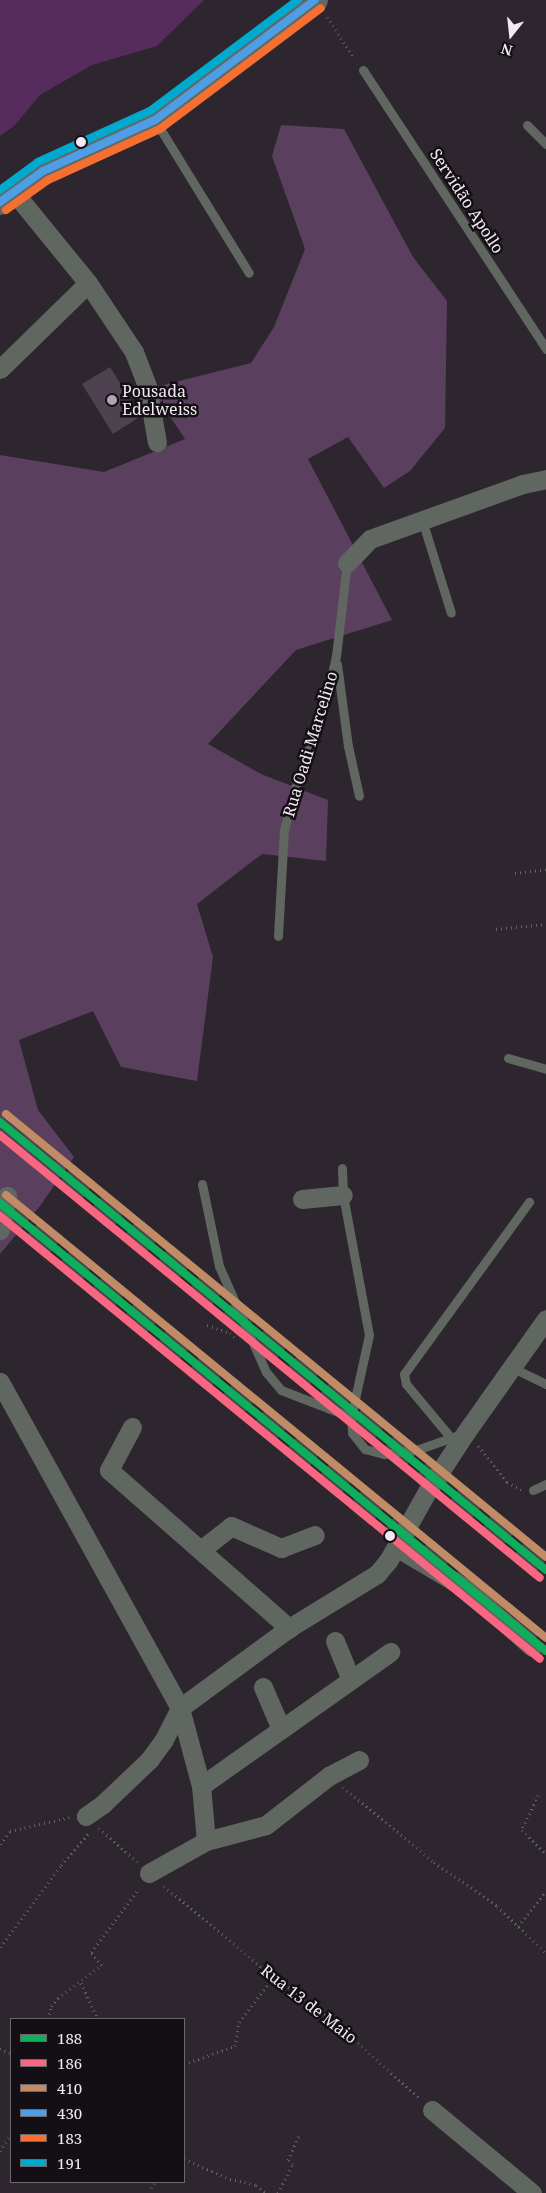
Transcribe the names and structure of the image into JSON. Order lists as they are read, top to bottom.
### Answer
{
  "streets": {
    "street": ["Rua Oadi Marcelino"],
    "lane": ["Servidão Apollo"],
    "path": ["Rua 13 de Maio"]
  },
  "places": ["Pousada Edelweiss"],
  "lines": [
    "transit line 430",
    "transit line 191",
    "transit line 183",
    "transit line 410",
    "transit line 188",
    "transit line 186"
  ],
  "legend": [
    "188",
    "186",
    "410",
    "430",
    "183",
    "191"
  ],
  "north": "bottom"
}
